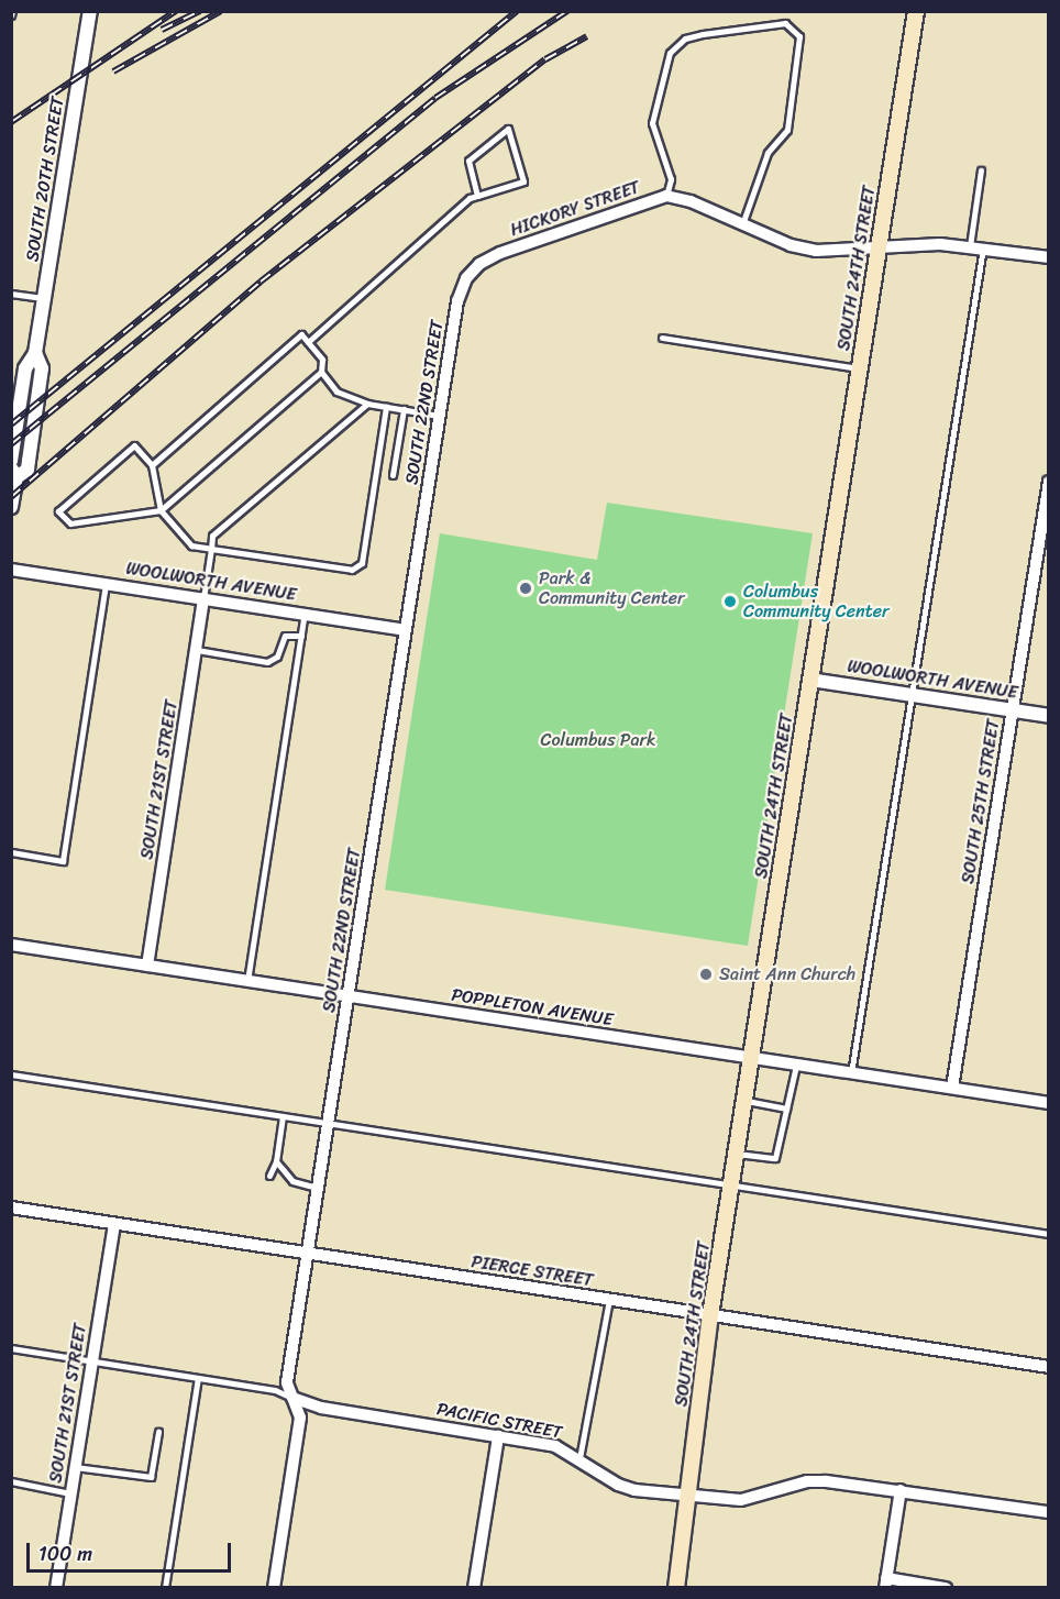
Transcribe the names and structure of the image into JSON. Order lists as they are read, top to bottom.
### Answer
{
  "streets": {
    "main road": ["SOUTH 24TH STREET"],
    "street": [
      "SOUTH 20TH STREET",
      "HICKORY STREET",
      "SOUTH 22ND STREET",
      "WOOLWORTH AVENUE",
      "SOUTH 21ST STREET",
      "SOUTH 25TH STREET",
      "POPPLETON AVENUE",
      "PIERCE STREET",
      "PACIFIC STREET"
    ]
  },
  "crossings": [
    ["HICKORY STREET", "SOUTH 24TH STREET"],
    ["HICKORY STREET", "SOUTH 22ND STREET"],
    ["SOUTH 24TH STREET", "WOOLWORTH AVENUE"],
    ["SOUTH 24TH STREET", "POPPLETON AVENUE"],
    ["SOUTH 24TH STREET", "PIERCE STREET"],
    ["SOUTH 24TH STREET", "PACIFIC STREET"],
    ["SOUTH 22ND STREET", "WOOLWORTH AVENUE"],
    ["SOUTH 22ND STREET", "POPPLETON AVENUE"],
    ["SOUTH 22ND STREET", "PIERCE STREET"],
    ["SOUTH 22ND STREET", "PACIFIC STREET"],
    ["WOOLWORTH AVENUE", "SOUTH 21ST STREET"],
    ["WOOLWORTH AVENUE", "SOUTH 25TH STREET"],
    ["SOUTH 21ST STREET", "POPPLETON AVENUE"],
    ["SOUTH 21ST STREET", "PIERCE STREET"],
    ["SOUTH 21ST STREET", "PACIFIC STREET"],
    ["SOUTH 25TH STREET", "POPPLETON AVENUE"]
  ],
  "parks": ["Columbus Park"],
  "places": ["Park & Community Center", "Columbus Community Center", "Saint Ann Church"],
  "scale_bar": "100 m"
}
